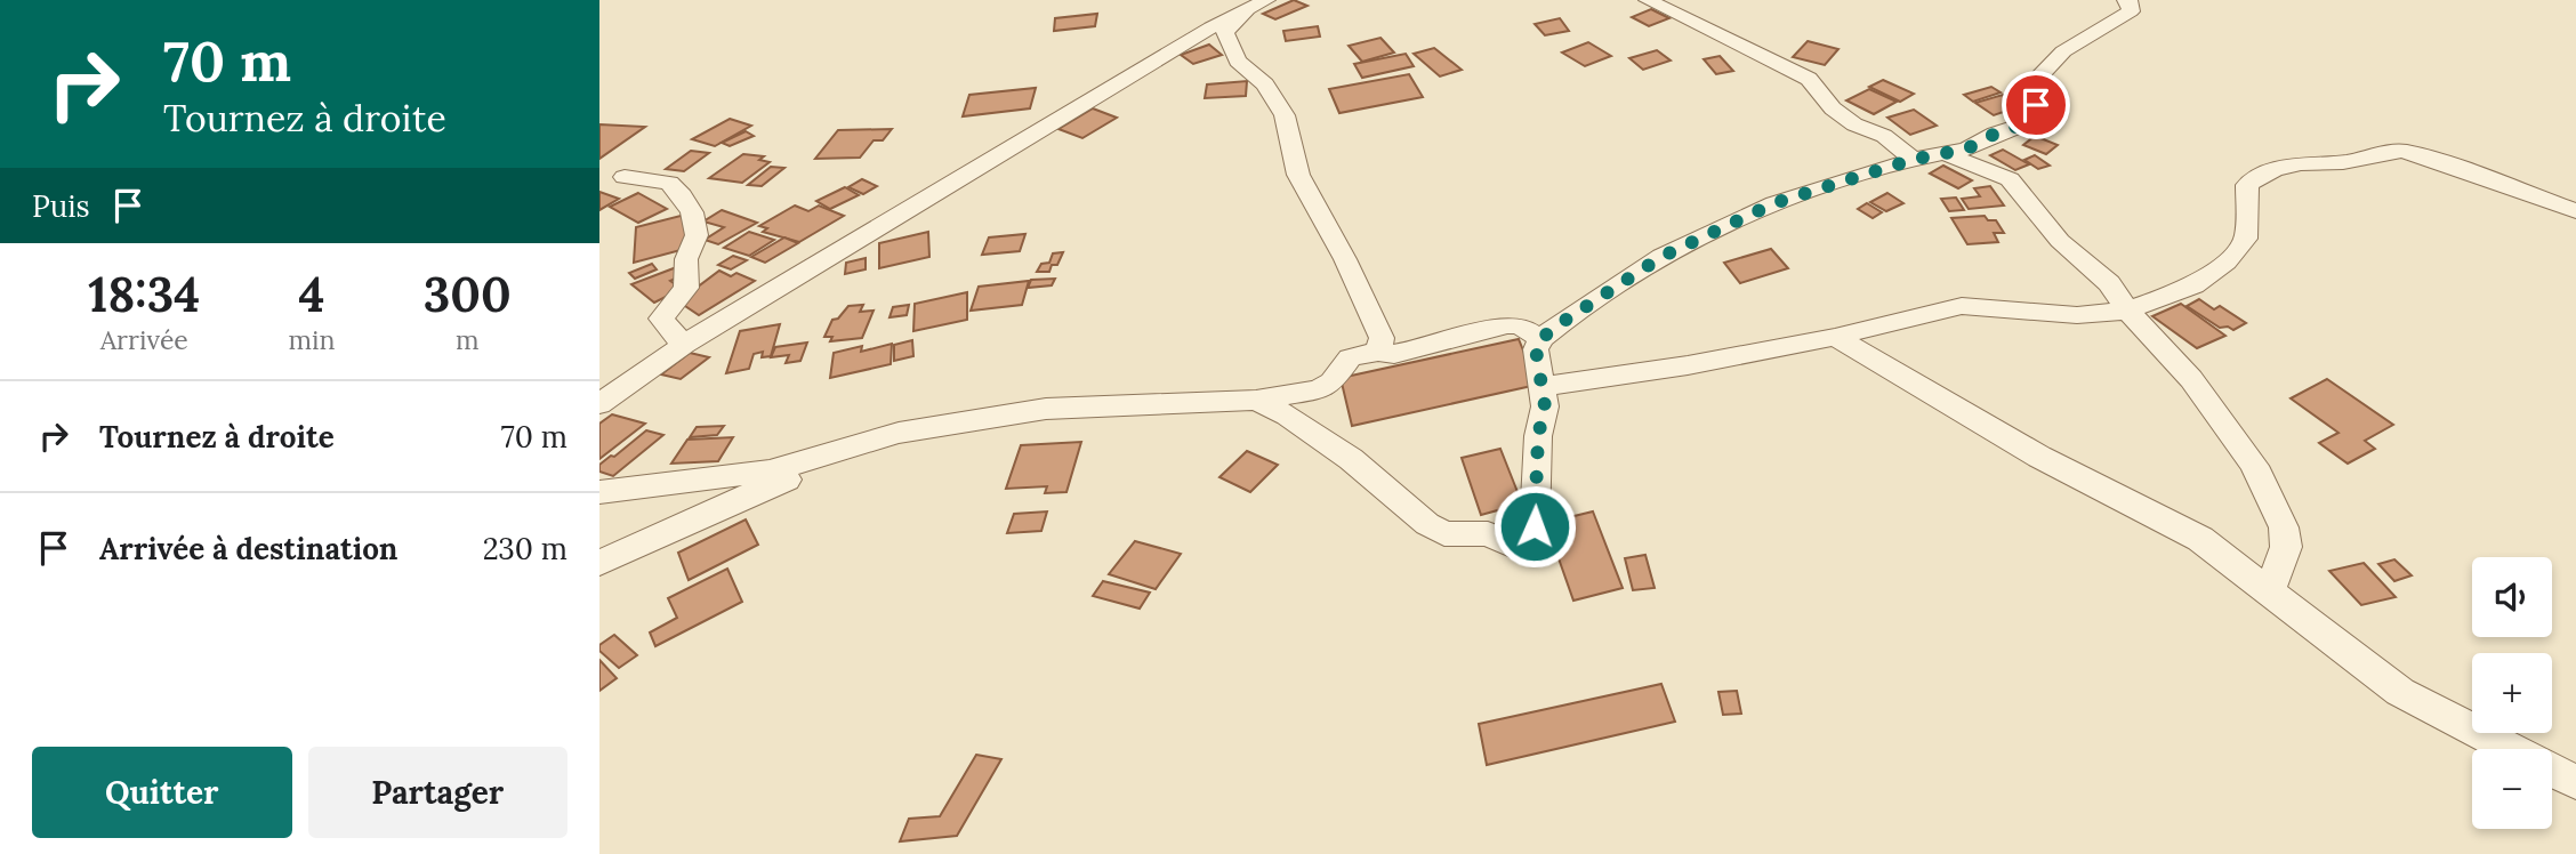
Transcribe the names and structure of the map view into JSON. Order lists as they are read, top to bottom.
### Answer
{
  "page": {
    "turn": ["70 m", "Tournez à droite"],
    "then": "Puis",
    "eta": [
      "18:34",
      "Arrivée",
      "4",
      "min",
      "300",
      "m"
    ],
    "list": [
      {
        "name": "Tournez à droite",
        "value": "70 m"
      },
      {
        "name": "Arrivée à destination",
        "value": "230 m"
      }
    ],
    "map_buttons": ["+", "−"],
    "buttons": ["Quitter", "Partager"]
  }
}
